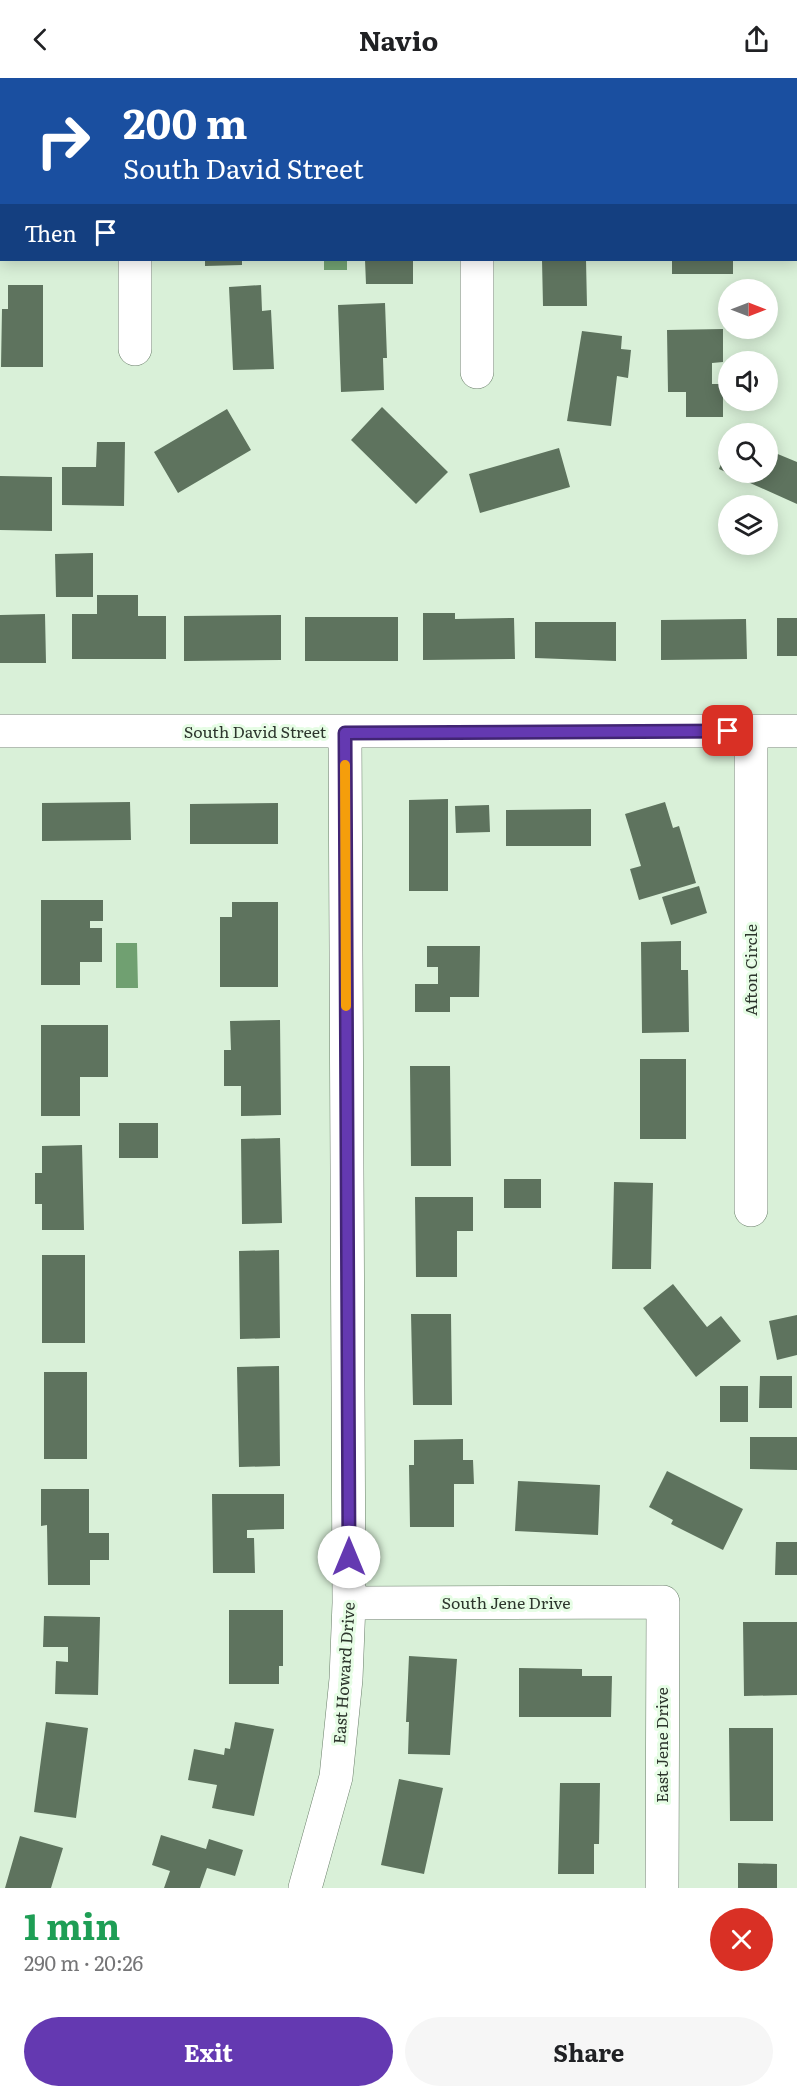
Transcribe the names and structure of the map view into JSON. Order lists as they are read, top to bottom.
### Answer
{
  "streets": {
    "street": [
      "South David Street",
      "Afton Circle",
      "South Jene Drive",
      "East Howard Drive",
      "East Jene Drive"
    ]
  },
  "crossings": [
    ["South David Street", "Afton Circle"],
    ["South David Street", "East Howard Drive"],
    ["South Jene Drive", "East Howard Drive"],
    ["South Jene Drive", "East Jene Drive"]
  ],
  "north": "right",
  "page": {
    "header": "Navio",
    "turn": ["200 m", "South David Street"],
    "then": "Then",
    "heading": ["1 min", "290 m · 20:26"],
    "buttons": ["Exit", "Share"]
  }
}
